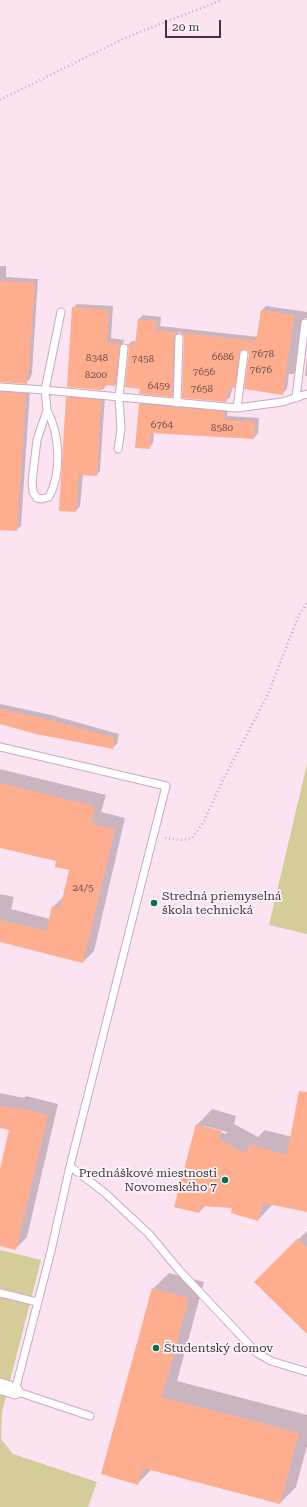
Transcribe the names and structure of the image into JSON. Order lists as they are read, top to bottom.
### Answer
{
  "places": ["Stredná priemyselná škola technická", "Prednáškové miestnosti Novomeského 7", "Študentský domov"],
  "house_numbers": [
    "7678",
    "6686",
    "8348",
    "7458",
    "7676",
    "7656",
    "8200",
    "6459",
    "7658",
    "6764",
    "8580",
    "24/5"
  ],
  "scale_bar": "20 m"
}
